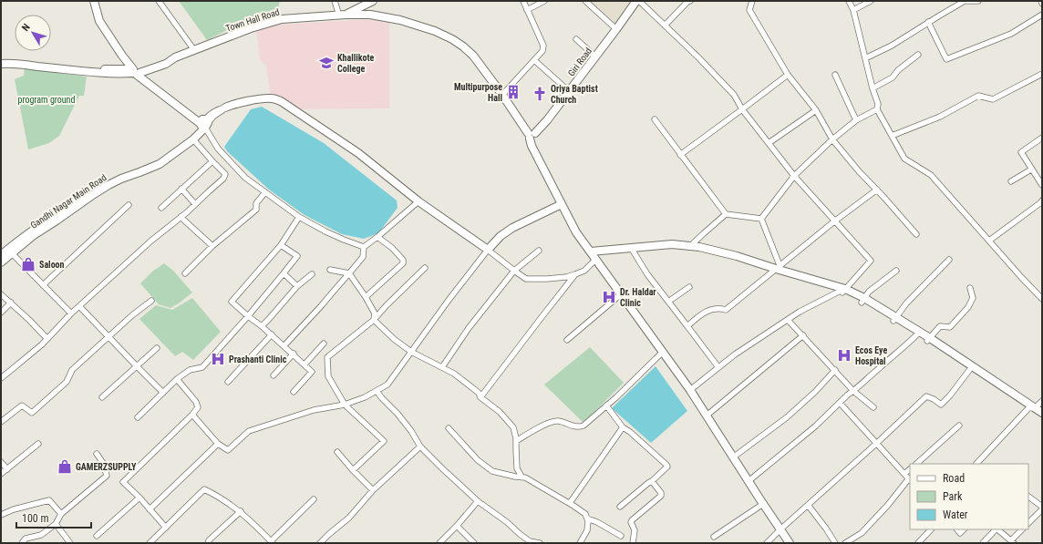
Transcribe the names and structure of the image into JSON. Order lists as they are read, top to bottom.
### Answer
{
  "streets": {
    "street": ["Town Hall Road", "Giri Road", "Gandhi Nagar Main Road"]
  },
  "crossings": [
    ["Town Hall Road", "Giri Road"]
  ],
  "parks": ["program ground"],
  "places": {
    "school or university": ["Khallikote College"],
    "building": ["Multipurpose Hall"],
    "church": ["Oriya Baptist Church"],
    "shop": ["Saloon", "GAMERZSUPPLY"],
    "hospital": ["Dr. Haldar Clinic", "Ecos Eye Hospital", "Prashanti Clinic"]
  },
  "legend": ["Road", "Park", "Water"],
  "scale_bar": "100 m",
  "north": "top left"
}
